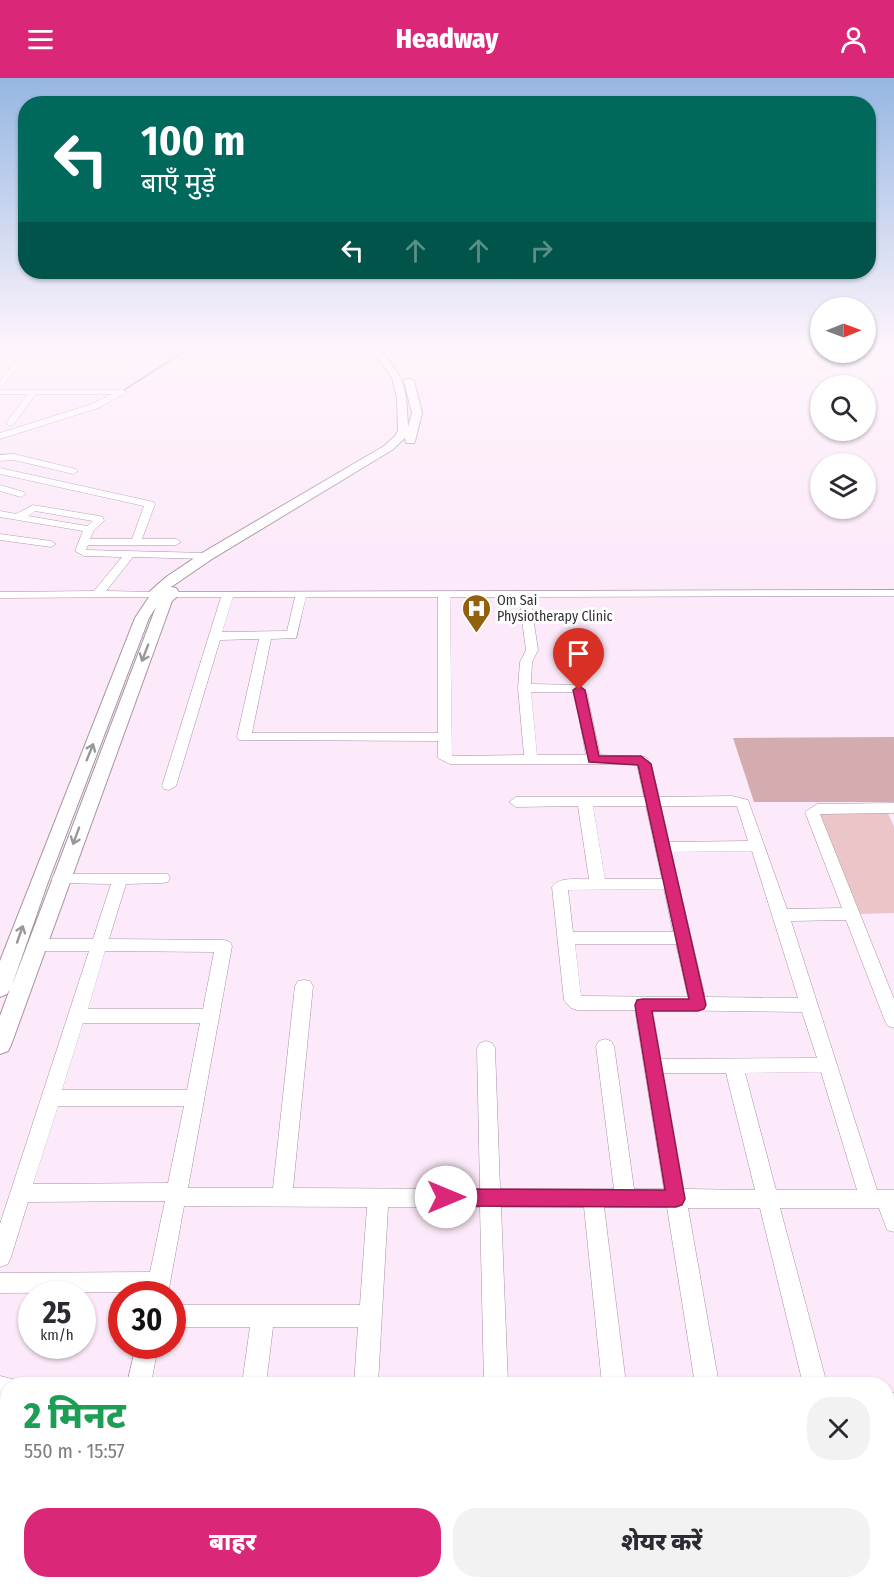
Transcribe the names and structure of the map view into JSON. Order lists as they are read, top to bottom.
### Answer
{
  "places": {
    "hospital": ["Om Sai Physiotherapy Clinic"]
  },
  "north": "right",
  "page": {
    "header": "Headway",
    "turn": ["100 m", "बाएँ मुड़ें"],
    "speed": "25 km/h",
    "limit": "30",
    "heading": ["2 मिनट", "550 m · 15:57"],
    "buttons": ["बाहर", "शेयर करें"]
  }
}
